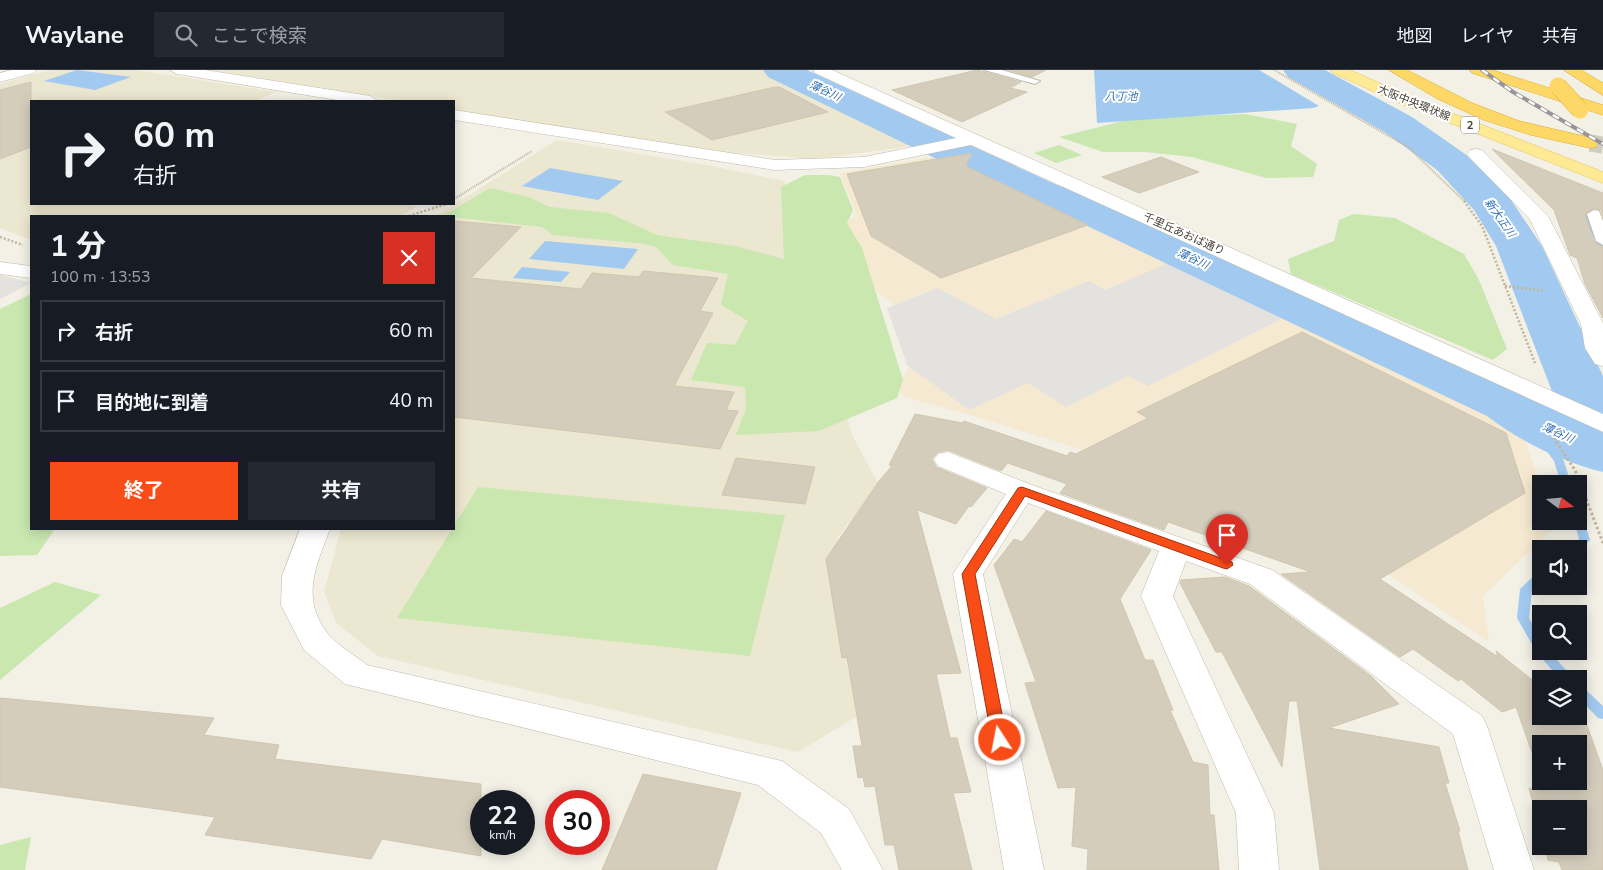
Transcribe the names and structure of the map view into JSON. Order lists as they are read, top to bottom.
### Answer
{
  "streets": {
    "main road": ["大阪中央環状線", "2"],
    "street": ["千里丘あおば通り"]
  },
  "water": ["薄谷川", "八丁池", "新大正川"],
  "north": "right",
  "page": {
    "header": "Waylane",
    "search": "ここで検索",
    "nav": ["地図", "レイヤ", "共有"],
    "turn": ["60 m", "右折"],
    "heading": ["1 分", "100 m · 13:53"],
    "list": [
      {
        "name": "右折",
        "value": "60 m"
      },
      {
        "name": "目的地に到着",
        "value": "40 m"
      }
    ],
    "buttons": ["終了", "共有"],
    "map_buttons": ["+", "−"],
    "speed": "22 km/h",
    "limit": "30"
  }
}
